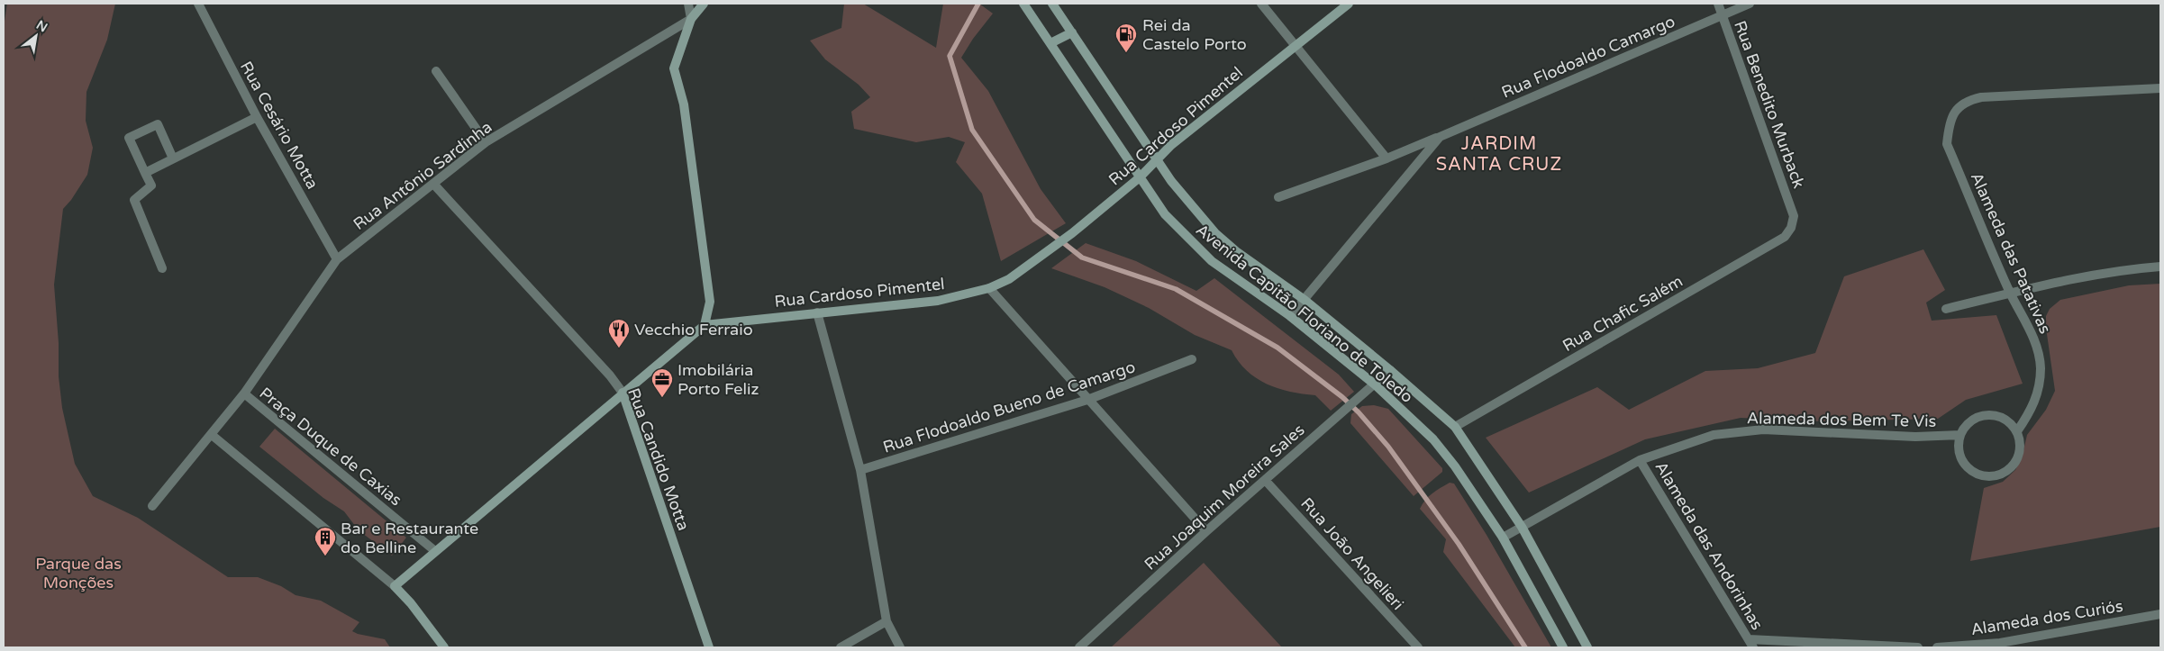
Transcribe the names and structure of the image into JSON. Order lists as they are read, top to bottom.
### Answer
{
  "streets": {
    "street": [
      "Rua Flodoaldo Camargo",
      "Rua Benedito Murback",
      "Rua Cesário Motta",
      "Rua Cardoso Pimentel",
      "Rua Antônio Sardinha",
      "Alameda das Patativas",
      "Avenida Capitão Floriano de Toledo",
      "Rua Chafic Salém",
      "Rua Flodoaldo Bueno de Camargo",
      "Alameda dos Bem Te Vis",
      "Praça Duque de Caxias",
      "Rua Candido Motta",
      "Rua Joaquim Moreira Sales",
      "Alameda das Andorinhas",
      "Rua João Angelieri",
      "Alameda dos Curiós"
    ]
  },
  "crossings": [
    ["Rua Flodoaldo Camargo", "Rua Benedito Murback"],
    ["Rua Flodoaldo Camargo", "Avenida Capitão Floriano de Toledo"],
    ["Rua Benedito Murback", "Rua Chafic Salém"],
    ["Rua Cesário Motta", "Rua Antônio Sardinha"],
    ["Rua Cardoso Pimentel", "Avenida Capitão Floriano de Toledo"],
    ["Rua Antônio Sardinha", "Praça Duque de Caxias"],
    ["Rua Antônio Sardinha", "Rua Candido Motta"],
    ["Alameda das Patativas", "Alameda dos Bem Te Vis"],
    ["Avenida Capitão Floriano de Toledo", "Rua Chafic Salém"],
    ["Avenida Capitão Floriano de Toledo", "Alameda dos Bem Te Vis"],
    ["Avenida Capitão Floriano de Toledo", "Rua Joaquim Moreira Sales"],
    ["Alameda dos Bem Te Vis", "Alameda das Andorinhas"],
    ["Rua Joaquim Moreira Sales", "Rua João Angelieri"]
  ],
  "districts": ["JARDIM SANTA CRUZ"],
  "parks": ["Parque das Monções"],
  "places": {
    "fuel station": ["Rei da Castelo Porto"],
    "restaurant": ["Vecchio Ferraio"],
    "office": ["Imobilária Porto Feliz"],
    "building": ["Bar e Restaurante do Belline"]
  },
  "north": "top right"
}
